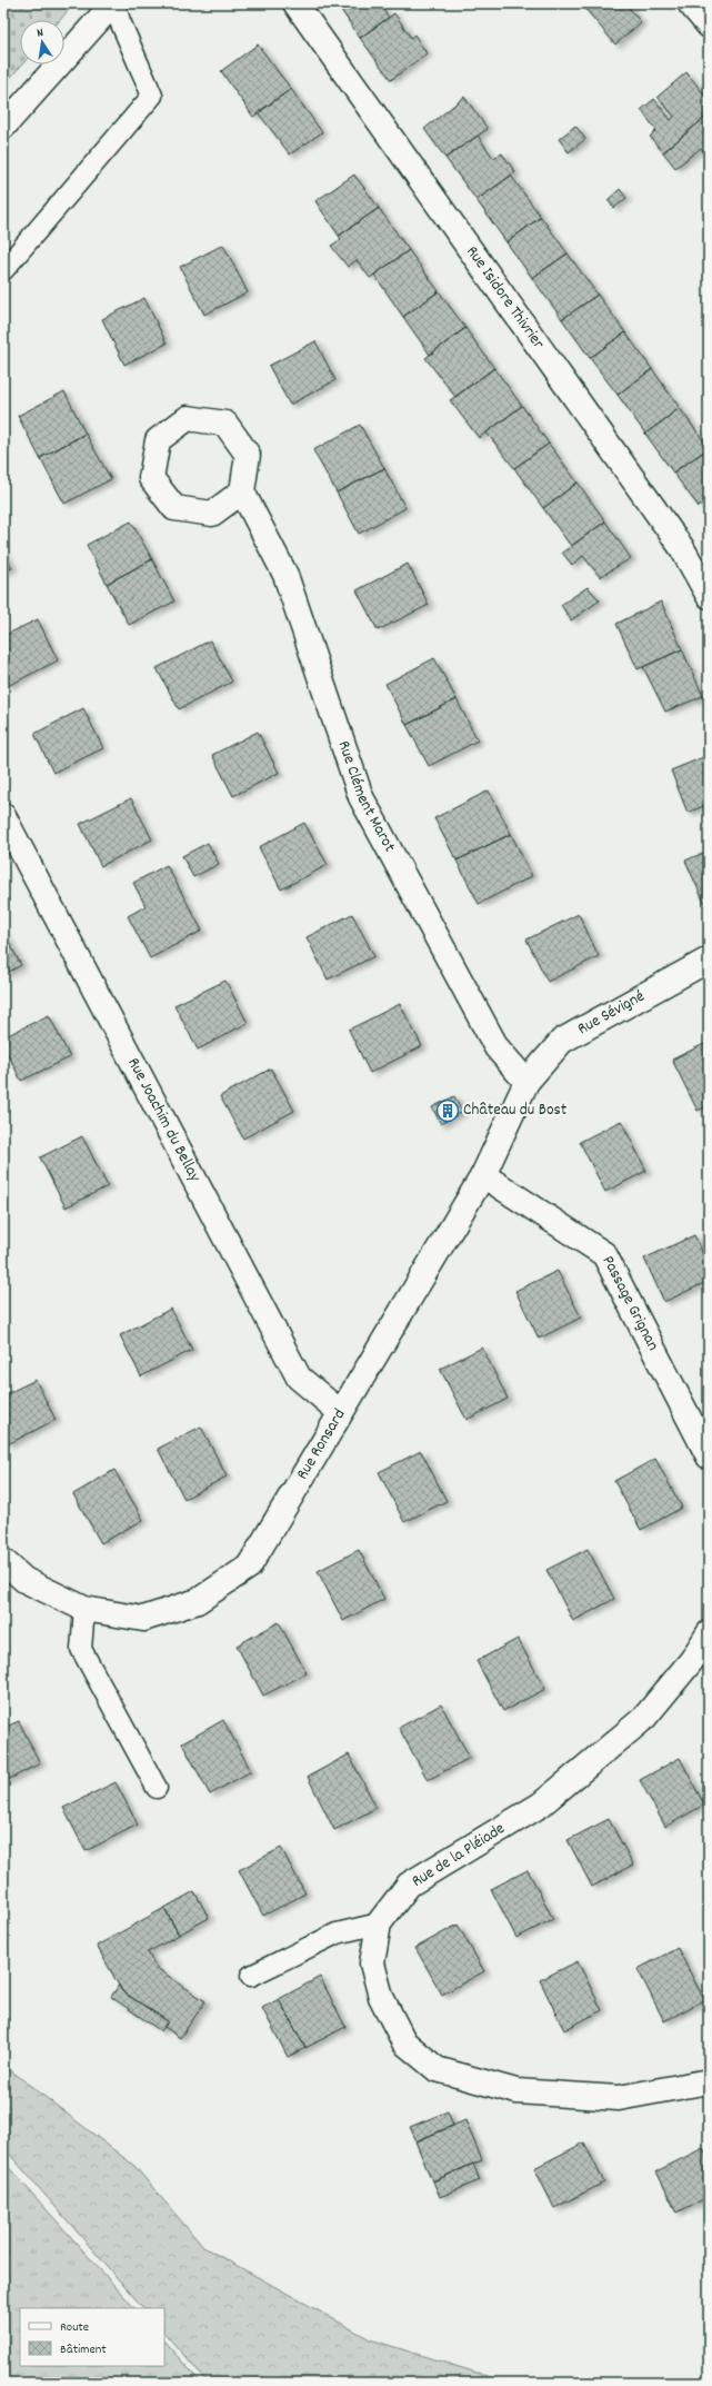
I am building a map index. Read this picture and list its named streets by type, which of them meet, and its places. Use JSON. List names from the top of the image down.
{
  "streets": {
    "street": [
      "Rue Isidore Thivrier",
      "Rue Clément Marot",
      "Rue Sévigné",
      "Rue Joachim du Bellay",
      "Passage Grignan",
      "Rue Ronsard",
      "Rue de la Pléiade"
    ]
  },
  "crossings": [
    ["Rue Clément Marot", "Rue Sévigné"],
    ["Rue Clément Marot", "Rue Ronsard"],
    ["Rue Sévigné", "Rue Ronsard"],
    ["Rue Joachim du Bellay", "Rue Ronsard"],
    ["Passage Grignan", "Rue Ronsard"]
  ],
  "places": {
    "building": ["Château du Bost"]
  },
  "legend": ["Route", "Bâtiment"],
  "north": "top"
}
